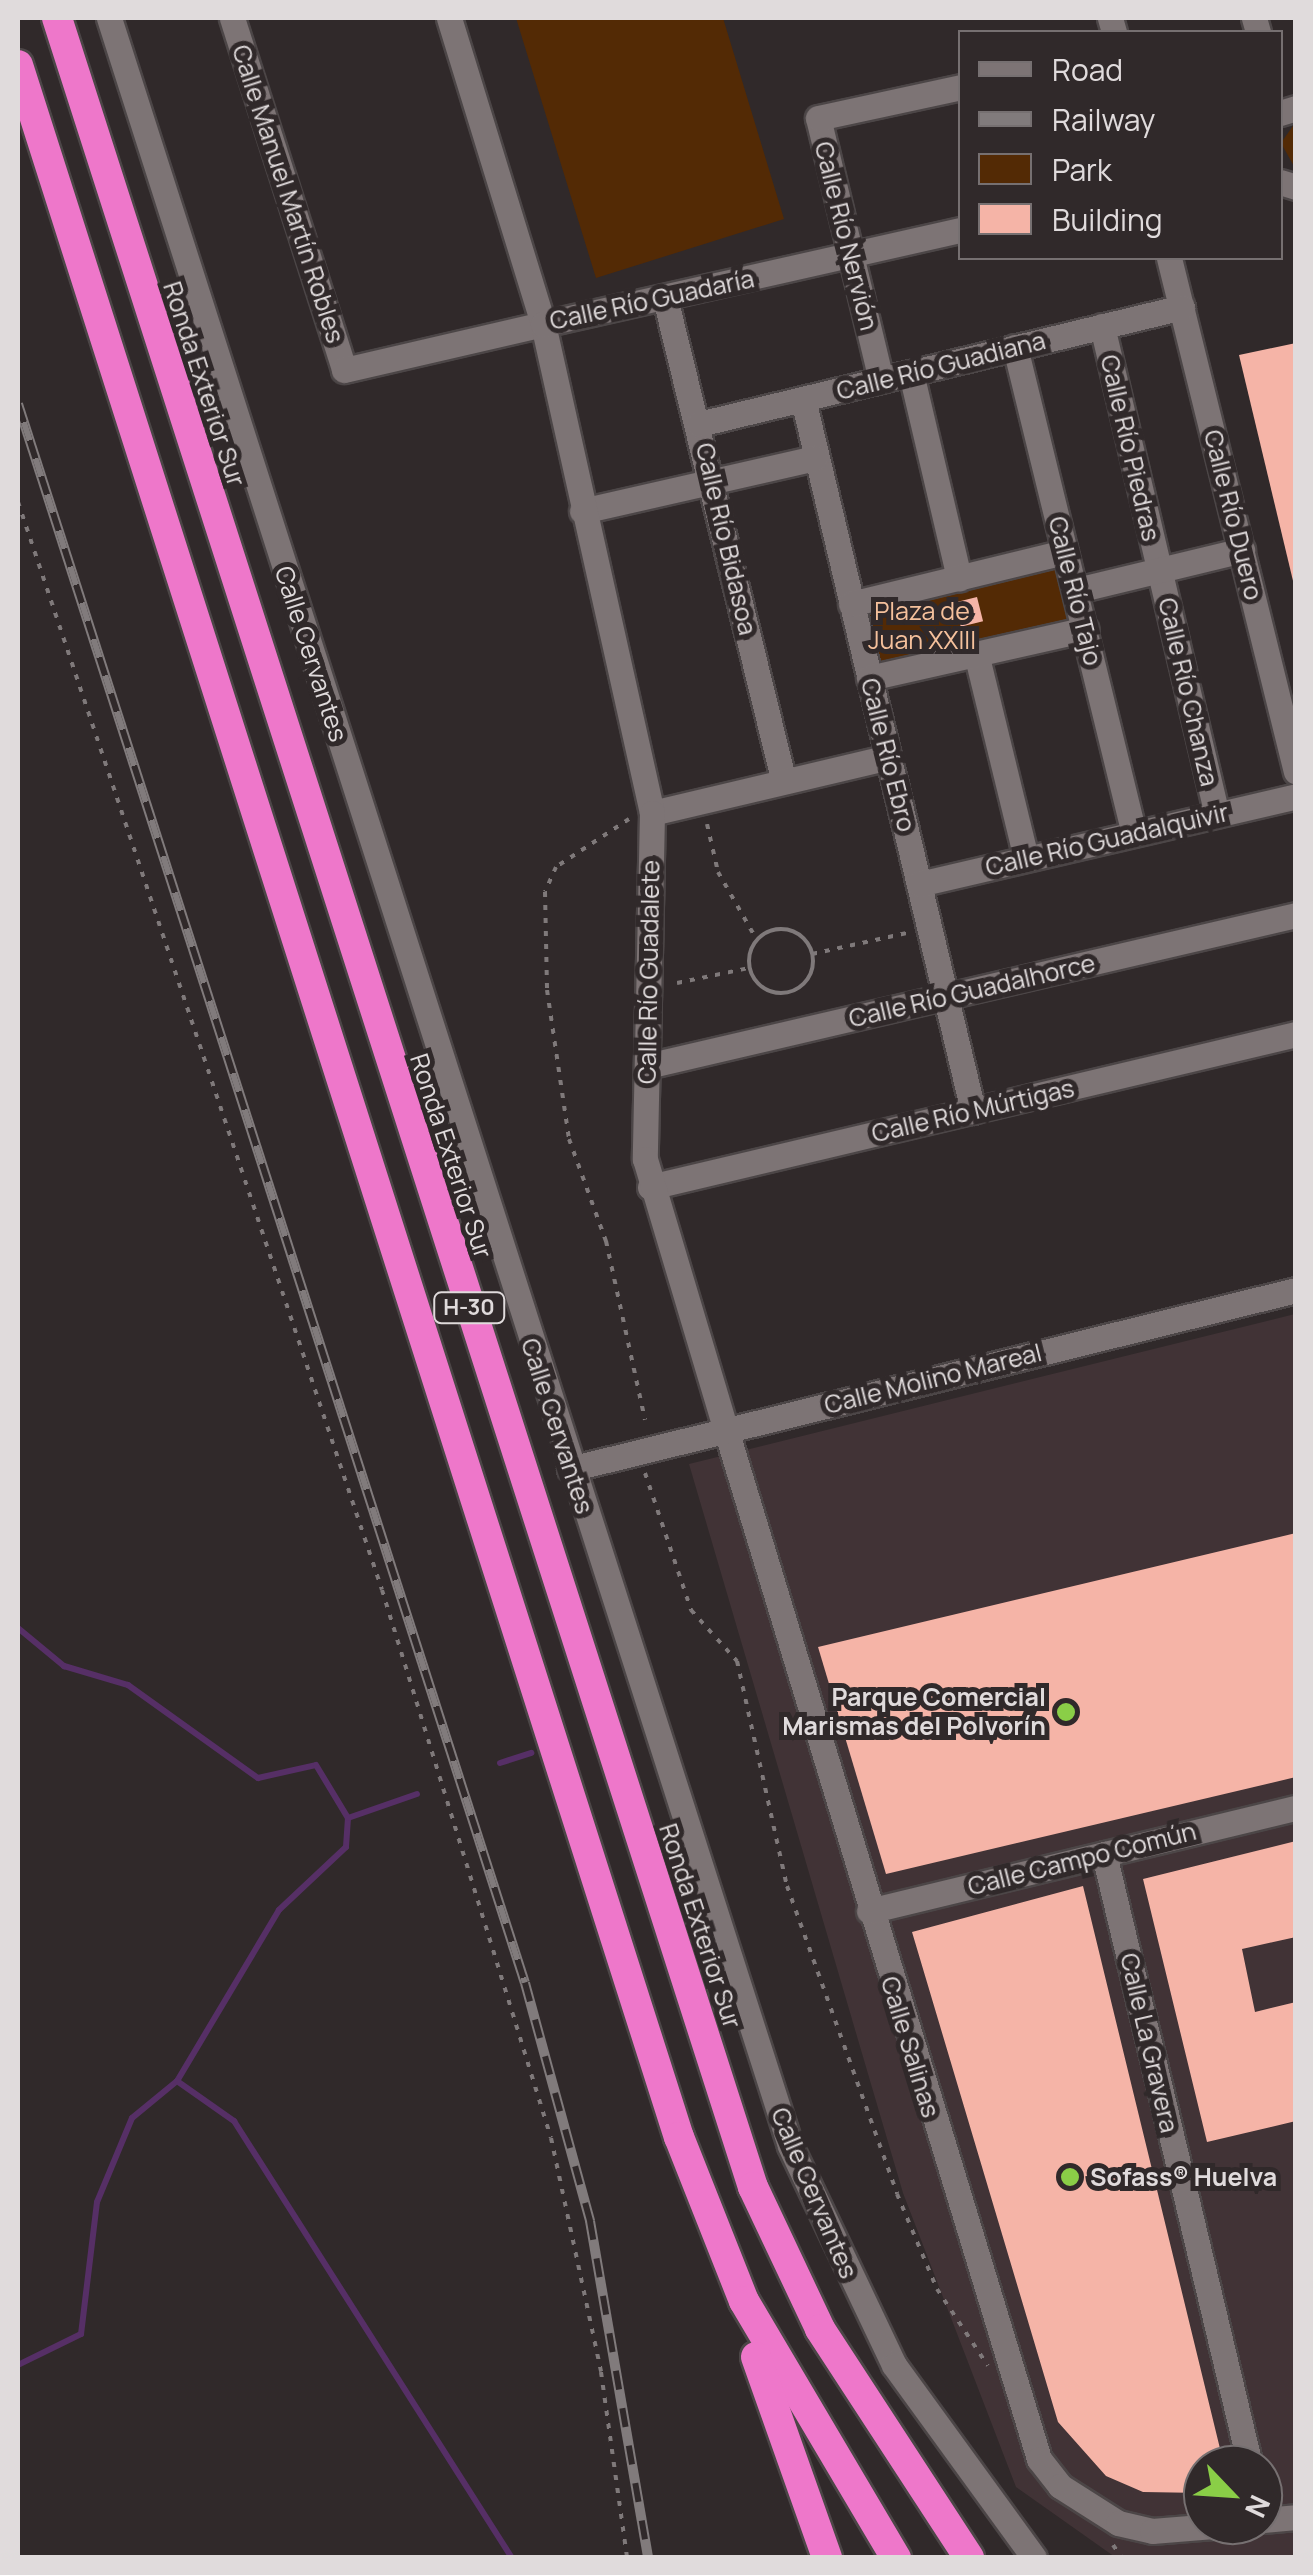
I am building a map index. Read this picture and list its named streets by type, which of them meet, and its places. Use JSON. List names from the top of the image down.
{
  "streets": {
    "highway": ["Ronda Exterior Sur", "H-30"],
    "street": [
      "Calle Manuel Martín Robles",
      "Calle Río Nervión",
      "Calle Río Guadaría",
      "Calle Río Guadiana",
      "Calle Río Piedras",
      "Calle Río Duero",
      "Calle Río Bidasoa",
      "Calle Río Tajo",
      "Calle Cervantes",
      "Calle Río Chanza",
      "Calle Río Ebro",
      "Calle Río Guadalquivir",
      "Calle Río Guadalete",
      "Calle Río Guadalhorce",
      "Calle Río Múrtigas",
      "Calle Molino Mareal",
      "Calle Campo Común",
      "Calle La Gravera",
      "Calle Salinas"
    ]
  },
  "crossings": [
    ["Calle Manuel Martín Robles", "Calle Río Guadaría"],
    ["Calle Río Nervión", "Calle Río Guadaría"],
    ["Calle Río Nervión", "Calle Río Guadiana"],
    ["Calle Río Guadaría", "Calle Río Bidasoa"],
    ["Calle Río Guadaría", "Calle Río Guadalete"],
    ["Calle Río Guadiana", "Calle Río Piedras"],
    ["Calle Río Guadiana", "Calle Río Duero"],
    ["Calle Río Guadiana", "Calle Río Bidasoa"],
    ["Calle Río Guadiana", "Calle Río Tajo"],
    ["Calle Río Guadiana", "Calle Río Ebro"],
    ["Calle Río Piedras", "Calle Río Chanza"],
    ["Calle Río Tajo", "Calle Río Guadalquivir"],
    ["Calle Cervantes", "Calle Molino Mareal"],
    ["Calle Río Chanza", "Calle Río Guadalquivir"],
    ["Calle Río Ebro", "Calle Río Guadalquivir"],
    ["Calle Río Ebro", "Calle Río Guadalhorce"],
    ["Calle Río Ebro", "Calle Río Múrtigas"],
    ["Calle Río Guadalete", "Calle Río Guadalhorce"],
    ["Calle Río Guadalete", "Calle Río Múrtigas"],
    ["Calle Río Guadalete", "Calle Molino Mareal"],
    ["Calle Río Guadalete", "Calle Salinas"],
    ["Calle Molino Mareal", "Calle Salinas"],
    ["Calle Campo Común", "Calle La Gravera"],
    ["Calle Campo Común", "Calle Salinas"]
  ],
  "parks": ["Plaza de Juan XXIII"],
  "places": ["Parque Comercial Marismas del Polvorín", "Sofass® Huelva"],
  "legend": [
    "Road",
    "Railway",
    "Park",
    "Building"
  ],
  "north": "bottom right"
}
